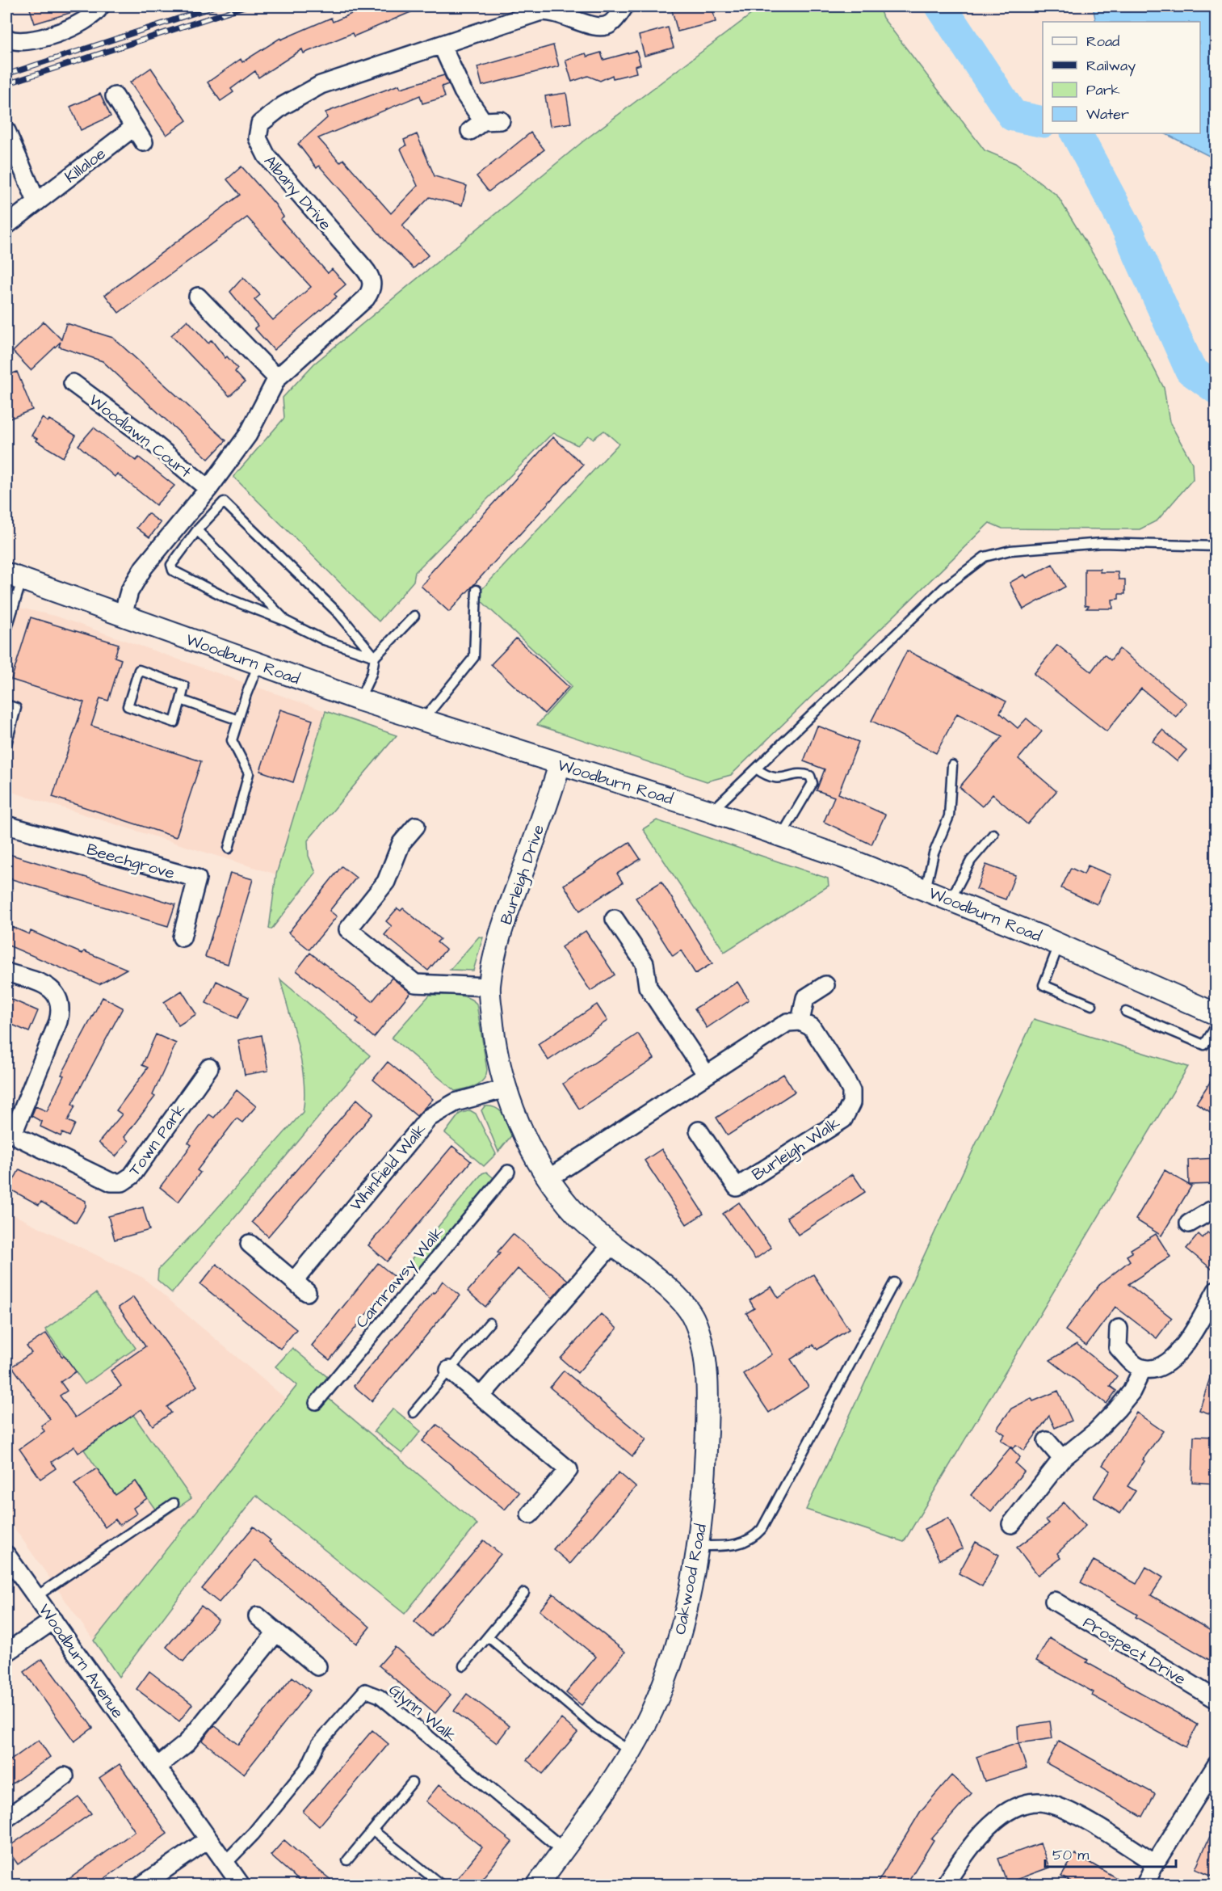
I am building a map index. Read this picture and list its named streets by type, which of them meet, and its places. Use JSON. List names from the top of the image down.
{
  "streets": {
    "street": [
      "Killaloe",
      "Albany Drive",
      "Woodlawn Court",
      "Woodburn Road",
      "Beechgrove",
      "Burleigh Drive",
      "Town Park",
      "Burleigh Walk",
      "Whinfield Walk",
      "Carnrawsy Walk",
      "Oakwood Road",
      "Prospect Drive",
      "Woodburn Avenue",
      "Glynn Walk"
    ]
  },
  "crossings": [
    ["Albany Drive", "Woodlawn Court"],
    ["Albany Drive", "Woodburn Road"],
    ["Woodburn Road", "Burleigh Drive"],
    ["Burleigh Drive", "Whinfield Walk"],
    ["Burleigh Drive", "Oakwood Road"],
    ["Oakwood Road", "Glynn Walk"],
    ["Woodburn Avenue", "Glynn Walk"]
  ],
  "legend": [
    "Road",
    "Railway",
    "Park",
    "Water"
  ],
  "scale_bar": "50 m"
}
